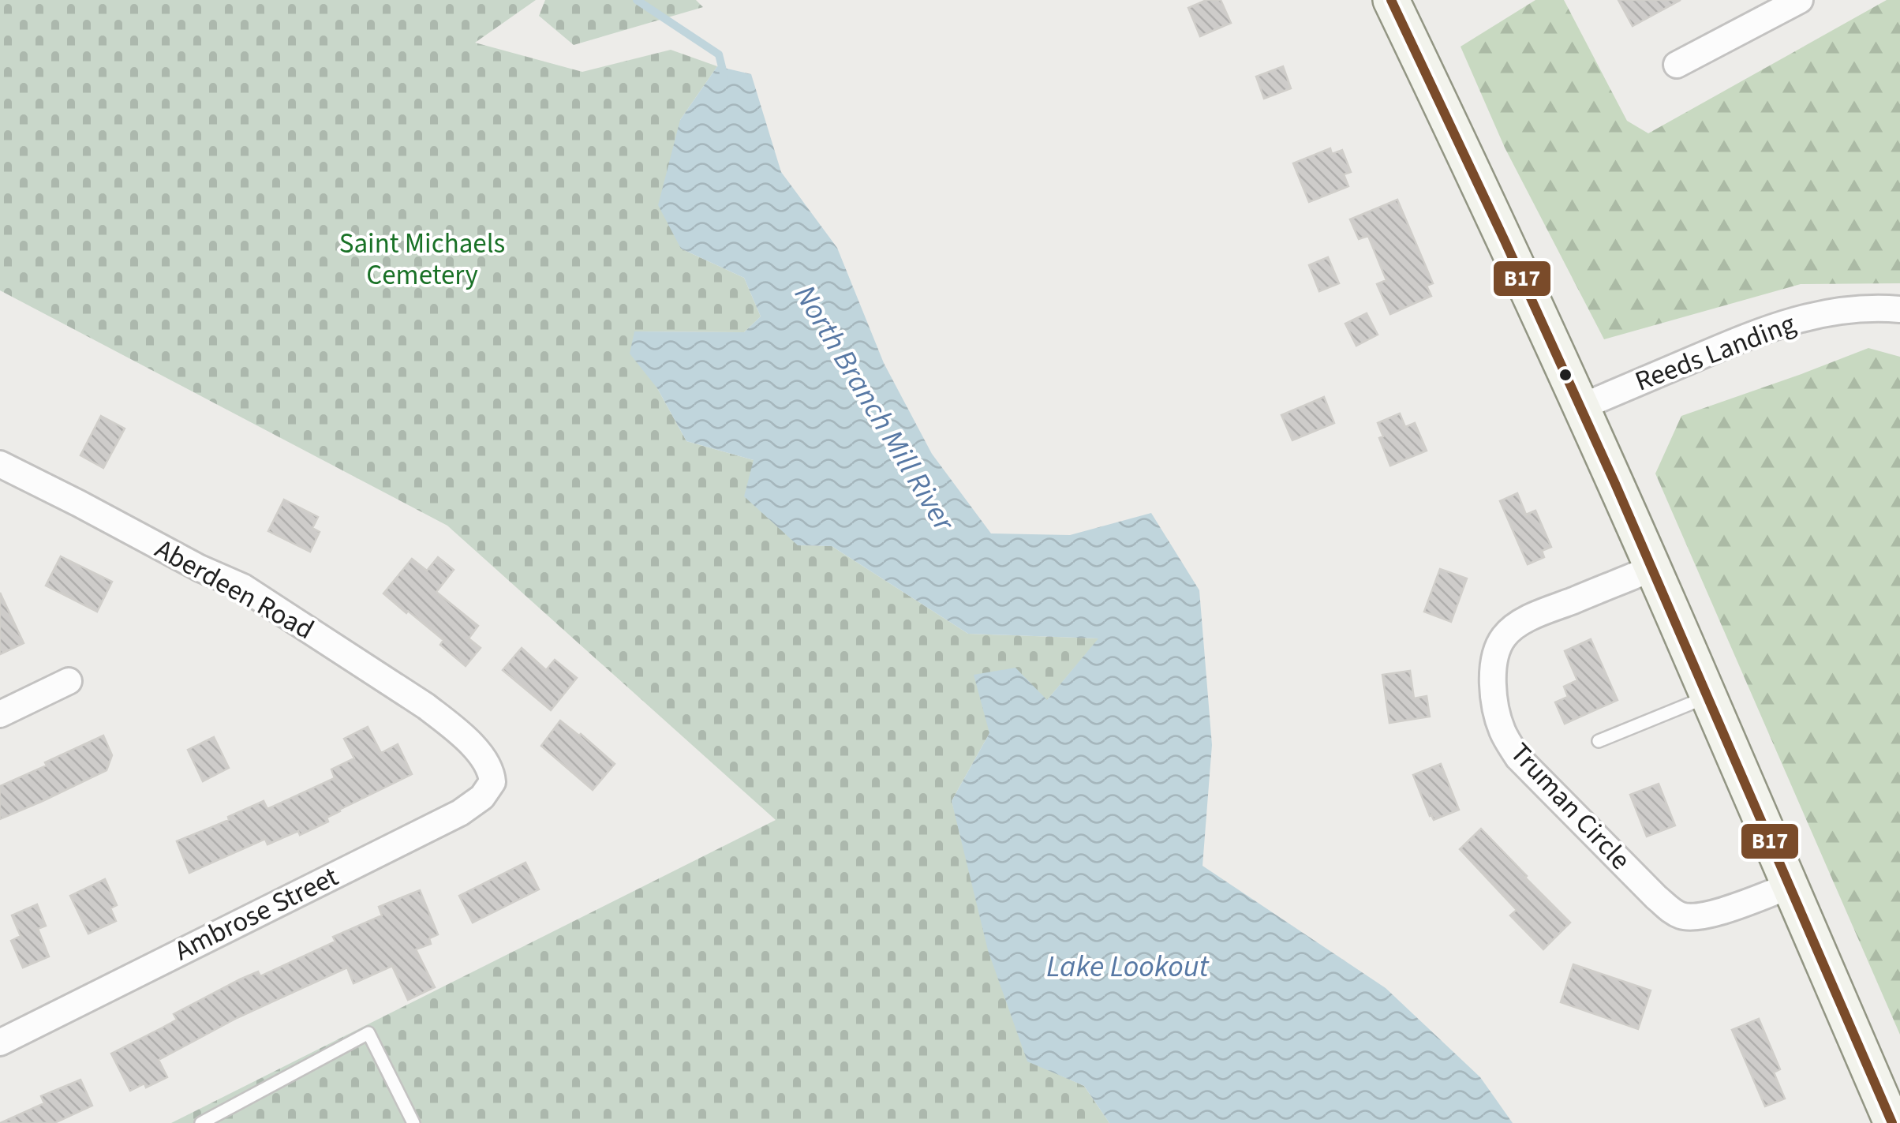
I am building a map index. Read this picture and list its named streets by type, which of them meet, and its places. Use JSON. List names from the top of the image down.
{
  "streets": {
    "street": [
      "Reeds Landing",
      "Aberdeen Road",
      "Truman Circle",
      "Ambrose Street"
    ]
  },
  "crossings": [
    ["Aberdeen Road", "Ambrose Street"]
  ],
  "water": ["North Branch Mill River", "Lake Lookout"],
  "parks": ["Saint Michaels Cemetery"],
  "lines": ["transit line B17"]
}
